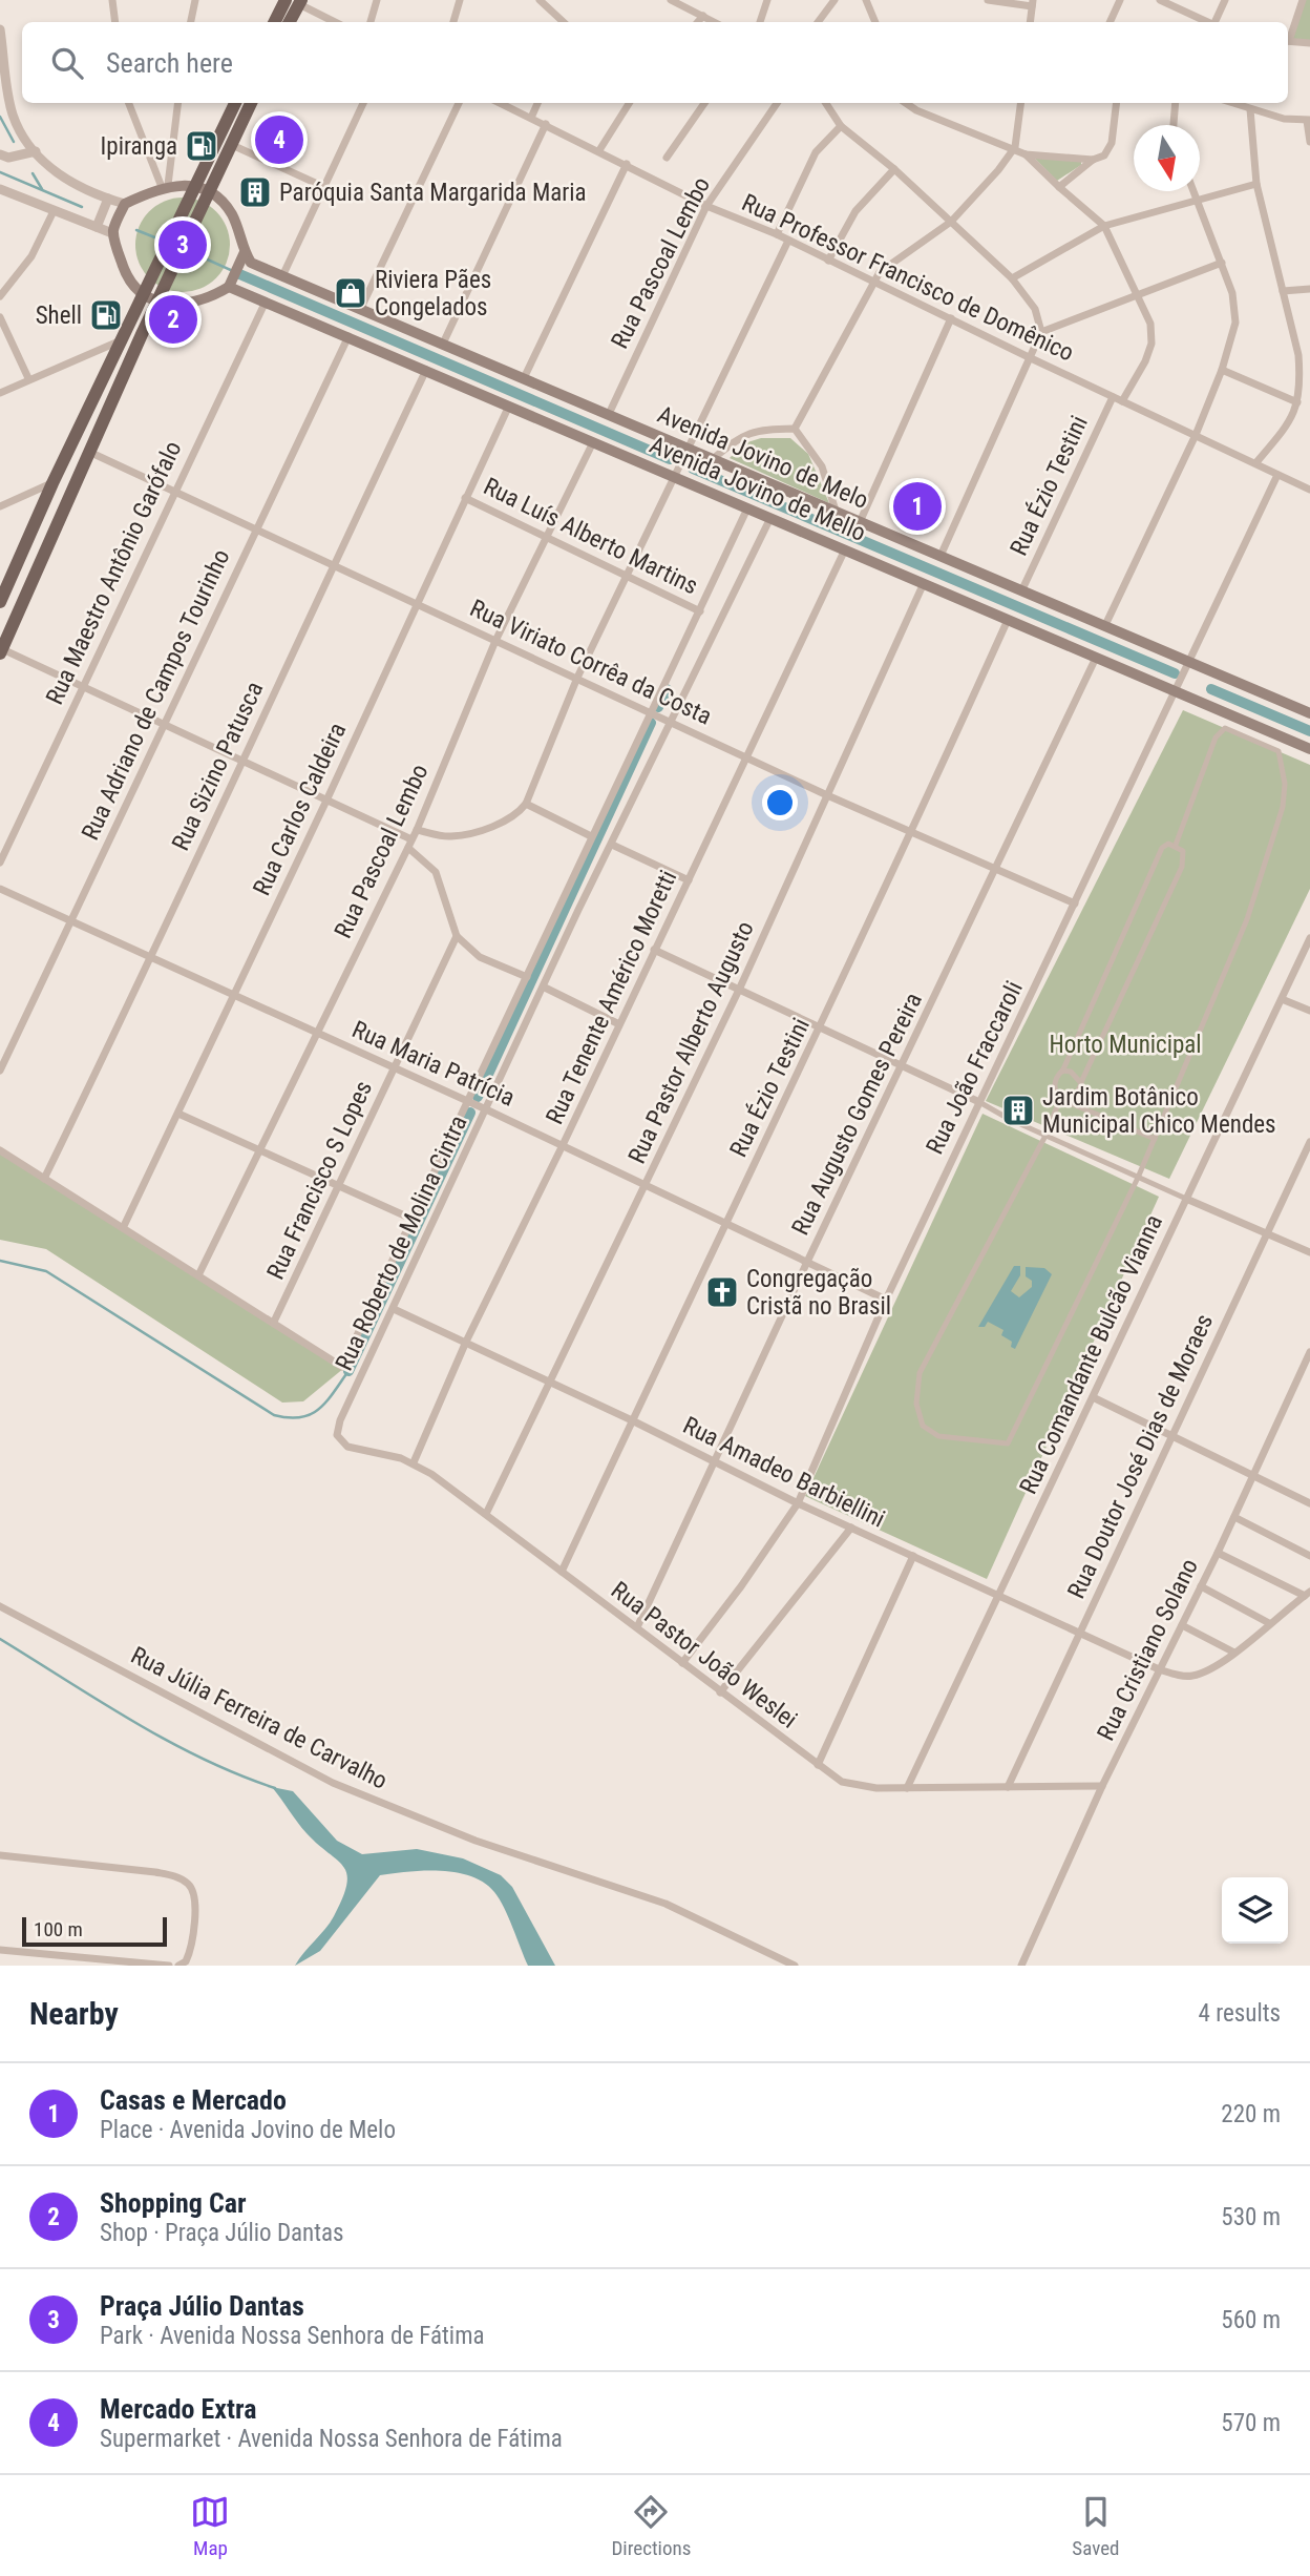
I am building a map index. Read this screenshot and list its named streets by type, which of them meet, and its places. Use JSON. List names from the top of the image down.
{
  "streets": {
    "main road": ["Avenida Jovino de Melo", "Avenida Jovino de Mello"],
    "street": [
      "Rua Pascoal Lembo",
      "Rua Professor Francisco de Domênico",
      "Rua Ézio Testini",
      "Rua Luís Alberto Martins",
      "Rua Maestro Antônio Garófalo",
      "Rua Viriato Corrêa da Costa",
      "Rua Adriano de Campos Tourinho",
      "Rua Sizino Patusca",
      "Rua Carlos Caldeira",
      "Rua Tenente Américo Moretti",
      "Rua Pastor Alberto Augusto",
      "Rua Maria Patrícia",
      "Rua João Fraccaroli",
      "Rua Augusto Gomes Pereira",
      "Rua Francisco S Lopes",
      "Rua Roberto de Molina Cintra",
      "Rua Comandante Bulcão Vianna",
      "Rua Doutor José Dias de Moraes",
      "Rua Amadeo Barbiellini",
      "Rua Cristiano Solano",
      "Rua Pastor João Weslei",
      "Rua Júlia Ferreira de Carvalho"
    ]
  },
  "crossings": [
    ["Rua Pascoal Lembo", "Rua Professor Francisco de Domênico"],
    ["Rua Pascoal Lembo", "Avenida Jovino de Melo"],
    ["Rua Pascoal Lembo", "Avenida Jovino de Mello"],
    ["Rua Pascoal Lembo", "Rua Luís Alberto Martins"],
    ["Rua Pascoal Lembo", "Rua Viriato Corrêa da Costa"],
    ["Rua Pascoal Lembo", "Rua Maria Patrícia"],
    ["Rua Professor Francisco de Domênico", "Rua Ézio Testini"],
    ["Rua Professor Francisco de Domênico", "Rua João Fraccaroli"],
    ["Avenida Jovino de Melo", "Rua Ézio Testini"],
    ["Avenida Jovino de Melo", "Rua João Fraccaroli"],
    ["Rua Ézio Testini", "Avenida Jovino de Mello"],
    ["Rua Ézio Testini", "Rua Viriato Corrêa da Costa"],
    ["Rua Ézio Testini", "Rua Maria Patrícia"],
    ["Rua Ézio Testini", "Rua Amadeo Barbiellini"],
    ["Rua Ézio Testini", "Rua Pastor João Weslei"],
    ["Avenida Jovino de Mello", "Rua Maestro Antônio Garófalo"],
    ["Avenida Jovino de Mello", "Rua Adriano de Campos Tourinho"],
    ["Avenida Jovino de Mello", "Rua Sizino Patusca"],
    ["Avenida Jovino de Mello", "Rua Carlos Caldeira"],
    ["Avenida Jovino de Mello", "Rua Tenente Américo Moretti"],
    ["Avenida Jovino de Mello", "Rua Pastor Alberto Augusto"],
    ["Avenida Jovino de Mello", "Rua João Fraccaroli"],
    ["Avenida Jovino de Mello", "Rua Augusto Gomes Pereira"],
    ["Avenida Jovino de Mello", "Rua Roberto de Molina Cintra"],
    ["Rua Luís Alberto Martins", "Rua Carlos Caldeira"],
    ["Rua Luís Alberto Martins", "Rua Roberto de Molina Cintra"],
    ["Rua Maestro Antônio Garófalo", "Rua Viriato Corrêa da Costa"],
    ["Rua Viriato Corrêa da Costa", "Rua Adriano de Campos Tourinho"],
    ["Rua Viriato Corrêa da Costa", "Rua Sizino Patusca"],
    ["Rua Viriato Corrêa da Costa", "Rua Carlos Caldeira"],
    ["Rua Viriato Corrêa da Costa", "Rua Tenente Américo Moretti"],
    ["Rua Viriato Corrêa da Costa", "Rua Pastor Alberto Augusto"],
    ["Rua Viriato Corrêa da Costa", "Rua João Fraccaroli"],
    ["Rua Viriato Corrêa da Costa", "Rua Augusto Gomes Pereira"],
    ["Rua Viriato Corrêa da Costa", "Rua Roberto de Molina Cintra"],
    ["Rua Adriano de Campos Tourinho", "Rua Maria Patrícia"],
    ["Rua Sizino Patusca", "Rua Maria Patrícia"],
    ["Rua Carlos Caldeira", "Rua Maria Patrícia"],
    ["Rua Tenente Américo Moretti", "Rua Maria Patrícia"],
    ["Rua Tenente Américo Moretti", "Rua Amadeo Barbiellini"],
    ["Rua Tenente Américo Moretti", "Rua Pastor João Weslei"],
    ["Rua Pastor Alberto Augusto", "Rua Maria Patrícia"],
    ["Rua Pastor Alberto Augusto", "Rua Amadeo Barbiellini"],
    ["Rua Pastor Alberto Augusto", "Rua Pastor João Weslei"],
    ["Rua Maria Patrícia", "Rua João Fraccaroli"],
    ["Rua Maria Patrícia", "Rua Augusto Gomes Pereira"],
    ["Rua Maria Patrícia", "Rua Francisco S Lopes"],
    ["Rua Maria Patrícia", "Rua Roberto de Molina Cintra"],
    ["Rua João Fraccaroli", "Rua Amadeo Barbiellini"],
    ["Rua João Fraccaroli", "Rua Pastor João Weslei"],
    ["Rua Augusto Gomes Pereira", "Rua Amadeo Barbiellini"],
    ["Rua Augusto Gomes Pereira", "Rua Pastor João Weslei"],
    ["Rua Francisco S Lopes", "Rua Roberto de Molina Cintra"],
    ["Rua Roberto de Molina Cintra", "Rua Amadeo Barbiellini"],
    ["Rua Roberto de Molina Cintra", "Rua Pastor João Weslei"],
    ["Rua Comandante Bulcão Vianna", "Rua Amadeo Barbiellini"],
    ["Rua Comandante Bulcão Vianna", "Rua Pastor João Weslei"],
    ["Rua Doutor José Dias de Moraes", "Rua Amadeo Barbiellini"],
    ["Rua Doutor José Dias de Moraes", "Rua Pastor João Weslei"],
    ["Rua Amadeo Barbiellini", "Rua Cristiano Solano"],
    ["Rua Cristiano Solano", "Rua Pastor João Weslei"]
  ],
  "parks": ["Horto Municipal"],
  "places": {
    "fuel station": ["Ipiranga", "Shell"],
    "building": ["Paróquia Santa Margarida Maria", "Jardim Botânico Municipal Chico Mendes"],
    "shop": ["Riviera Pães Congelados"],
    "church": ["Congregação Cristã no Brasil"]
  },
  "scale_bar": "100 m",
  "north": "bottom",
  "page": {
    "search": "Search here",
    "pins": [
      "4",
      "3",
      "2",
      "1"
    ],
    "scale": "100 m",
    "heading": ["Nearby", "4 results"],
    "list": [
      {
        "mark": "1",
        "name": "Casas e Mercado",
        "note": "Place · Avenida Jovino de Melo",
        "value": "220 m"
      },
      {
        "mark": "2",
        "name": "Shopping Car",
        "note": "Shop · Praça Júlio Dantas",
        "value": "530 m"
      },
      {
        "mark": "3",
        "name": "Praça Júlio Dantas",
        "note": "Park · Avenida Nossa Senhora de Fátima",
        "value": "560 m"
      },
      {
        "mark": "4",
        "name": "Mercado Extra",
        "note": "Supermarket · Avenida Nossa Senhora de Fátima",
        "value": "570 m"
      }
    ],
    "nav": ["Map", "Directions", "Saved"]
  }
}
